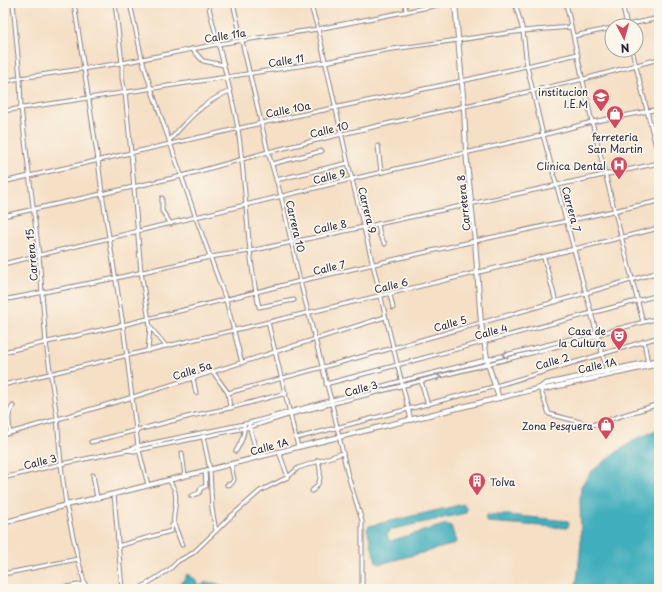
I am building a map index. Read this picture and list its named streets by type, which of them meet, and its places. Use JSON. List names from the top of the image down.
{
  "streets": {
    "street": [
      "Calle 11a",
      "Calle 11",
      "Calle 10a",
      "Calle 10",
      "Calle 9",
      "Carretera 8",
      "Carrera 7",
      "Carrera 9",
      "Carrera 10",
      "Calle 8",
      "Carrera 15",
      "Calle 7",
      "Calle 6",
      "Calle 5",
      "Calle 4",
      "Calle 2",
      "Calle 1A",
      "Calle 5a",
      "Calle 3"
    ]
  },
  "crossings": [
    ["Calle 11a", "Carrera 9"],
    ["Calle 11a", "Carrera 10"],
    ["Calle 11a", "Carrera 15"],
    ["Calle 11", "Carretera 8"],
    ["Calle 11", "Carrera 7"],
    ["Calle 11", "Carrera 9"],
    ["Calle 11", "Carrera 10"],
    ["Calle 11", "Carrera 15"],
    ["Calle 10a", "Carretera 8"],
    ["Calle 10a", "Carrera 7"],
    ["Calle 10a", "Carrera 9"],
    ["Calle 10a", "Carrera 10"],
    ["Calle 10a", "Carrera 15"],
    ["Calle 10", "Carretera 8"],
    ["Calle 10", "Carrera 7"],
    ["Calle 10", "Carrera 9"],
    ["Calle 10", "Carrera 10"],
    ["Calle 10", "Carrera 15"],
    ["Calle 9", "Carretera 8"],
    ["Calle 9", "Carrera 7"],
    ["Calle 9", "Carrera 9"],
    ["Calle 9", "Carrera 10"],
    ["Calle 9", "Carrera 15"],
    ["Carretera 8", "Calle 8"],
    ["Carretera 8", "Calle 7"],
    ["Carretera 8", "Calle 6"],
    ["Carretera 8", "Calle 5"],
    ["Carretera 8", "Calle 4"],
    ["Carretera 8", "Calle 2"],
    ["Carretera 8", "Calle 1A"],
    ["Carretera 8", "Calle 3"],
    ["Carrera 7", "Calle 8"],
    ["Carrera 7", "Calle 7"],
    ["Carrera 7", "Calle 6"],
    ["Carrera 7", "Calle 5"],
    ["Carrera 7", "Calle 4"],
    ["Carrera 7", "Calle 2"],
    ["Carrera 7", "Calle 1A"],
    ["Carrera 7", "Calle 3"],
    ["Carrera 9", "Calle 8"],
    ["Carrera 9", "Calle 7"],
    ["Carrera 9", "Calle 6"],
    ["Carrera 9", "Calle 5"],
    ["Carrera 9", "Calle 4"],
    ["Carrera 9", "Calle 2"],
    ["Carrera 9", "Calle 1A"],
    ["Carrera 9", "Calle 5a"],
    ["Carrera 9", "Calle 3"],
    ["Carrera 10", "Calle 8"],
    ["Carrera 10", "Calle 7"],
    ["Carrera 10", "Calle 6"],
    ["Carrera 10", "Calle 5"],
    ["Carrera 10", "Calle 4"],
    ["Carrera 10", "Calle 2"],
    ["Carrera 10", "Calle 1A"],
    ["Carrera 10", "Calle 5a"],
    ["Carrera 10", "Calle 3"],
    ["Calle 8", "Carrera 15"],
    ["Carrera 15", "Calle 7"],
    ["Carrera 15", "Calle 6"],
    ["Carrera 15", "Calle 1A"],
    ["Carrera 15", "Calle 5a"],
    ["Carrera 15", "Calle 3"]
  ],
  "places": {
    "school or university": ["institucion I.E.M"],
    "shop": ["ferreteria San Martin", "Zona Pesquera"],
    "hospital": ["Clinica Dental"],
    "theatre": ["Casa de la Cultura"],
    "building": ["Tolva"]
  },
  "north": "bottom"
}
